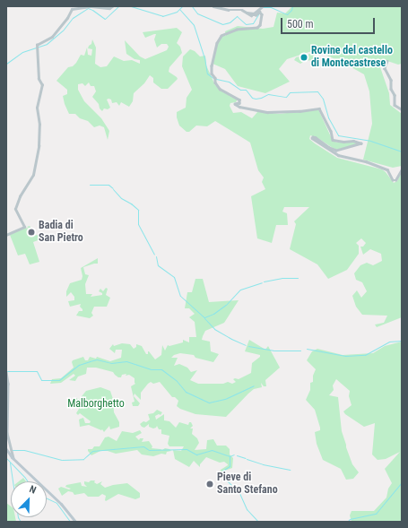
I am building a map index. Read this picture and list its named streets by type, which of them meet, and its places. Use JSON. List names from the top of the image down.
{
  "parks": ["Malborghetto"],
  "places": ["Rovine del castello di Montecastrese", "Badia di San Pietro", "Pieve di Santo Stefano"],
  "scale_bar": "500 m",
  "north": "top right"
}
